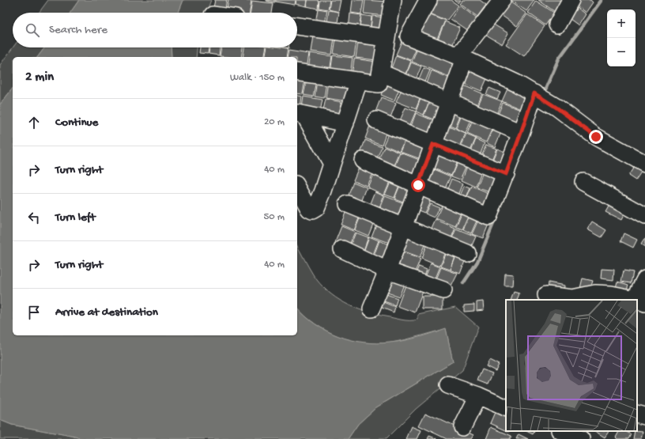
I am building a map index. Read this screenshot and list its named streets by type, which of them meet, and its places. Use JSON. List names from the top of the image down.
{
  "page": {
    "map_buttons": ["+", "−"],
    "search": "Search here",
    "heading": ["2 min", "Walk · 150 m"],
    "list": [
      ["Continue", "20 m"],
      ["Turn right", "40 m"],
      ["Turn left", "50 m"],
      ["Turn right", "40 m"],
      "Arrive at destination"
    ]
  }
}
